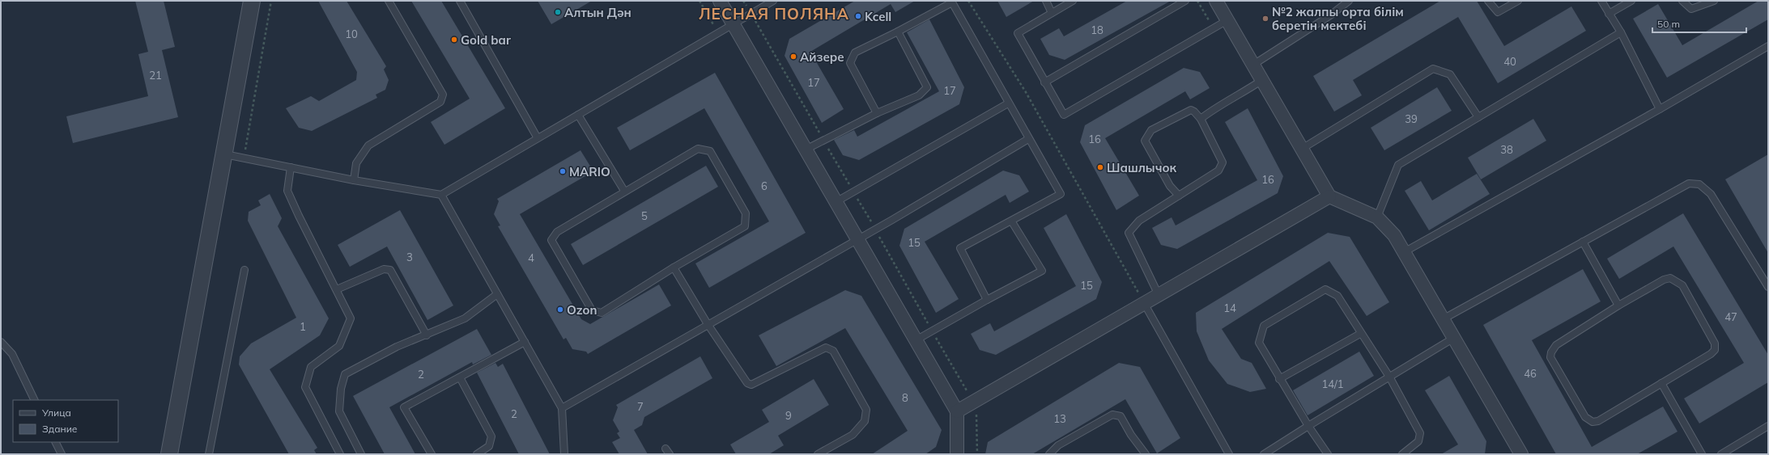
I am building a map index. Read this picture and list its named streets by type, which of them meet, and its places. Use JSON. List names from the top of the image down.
{
  "districts": ["ЛЕСНАЯ ПОЛЯНА"],
  "places": [
    "Алтын Дән",
    "Kcell",
    "№2 жалпы орта білім беретін мектебі",
    "Gold bar",
    "Айзере",
    "Шашлычок",
    "MARIO",
    "Ozon"
  ],
  "house_numbers": [
    "18",
    "10",
    "40",
    "21",
    "17",
    "17",
    "39",
    "16",
    "38",
    "16",
    "6",
    "5",
    "15",
    "3",
    "4",
    "15",
    "14",
    "47",
    "1",
    "46",
    "2",
    "14/1",
    "8",
    "7",
    "2",
    "9",
    "13"
  ],
  "legend": ["Улица", "Здание"],
  "scale_bar": "50 m"
}
